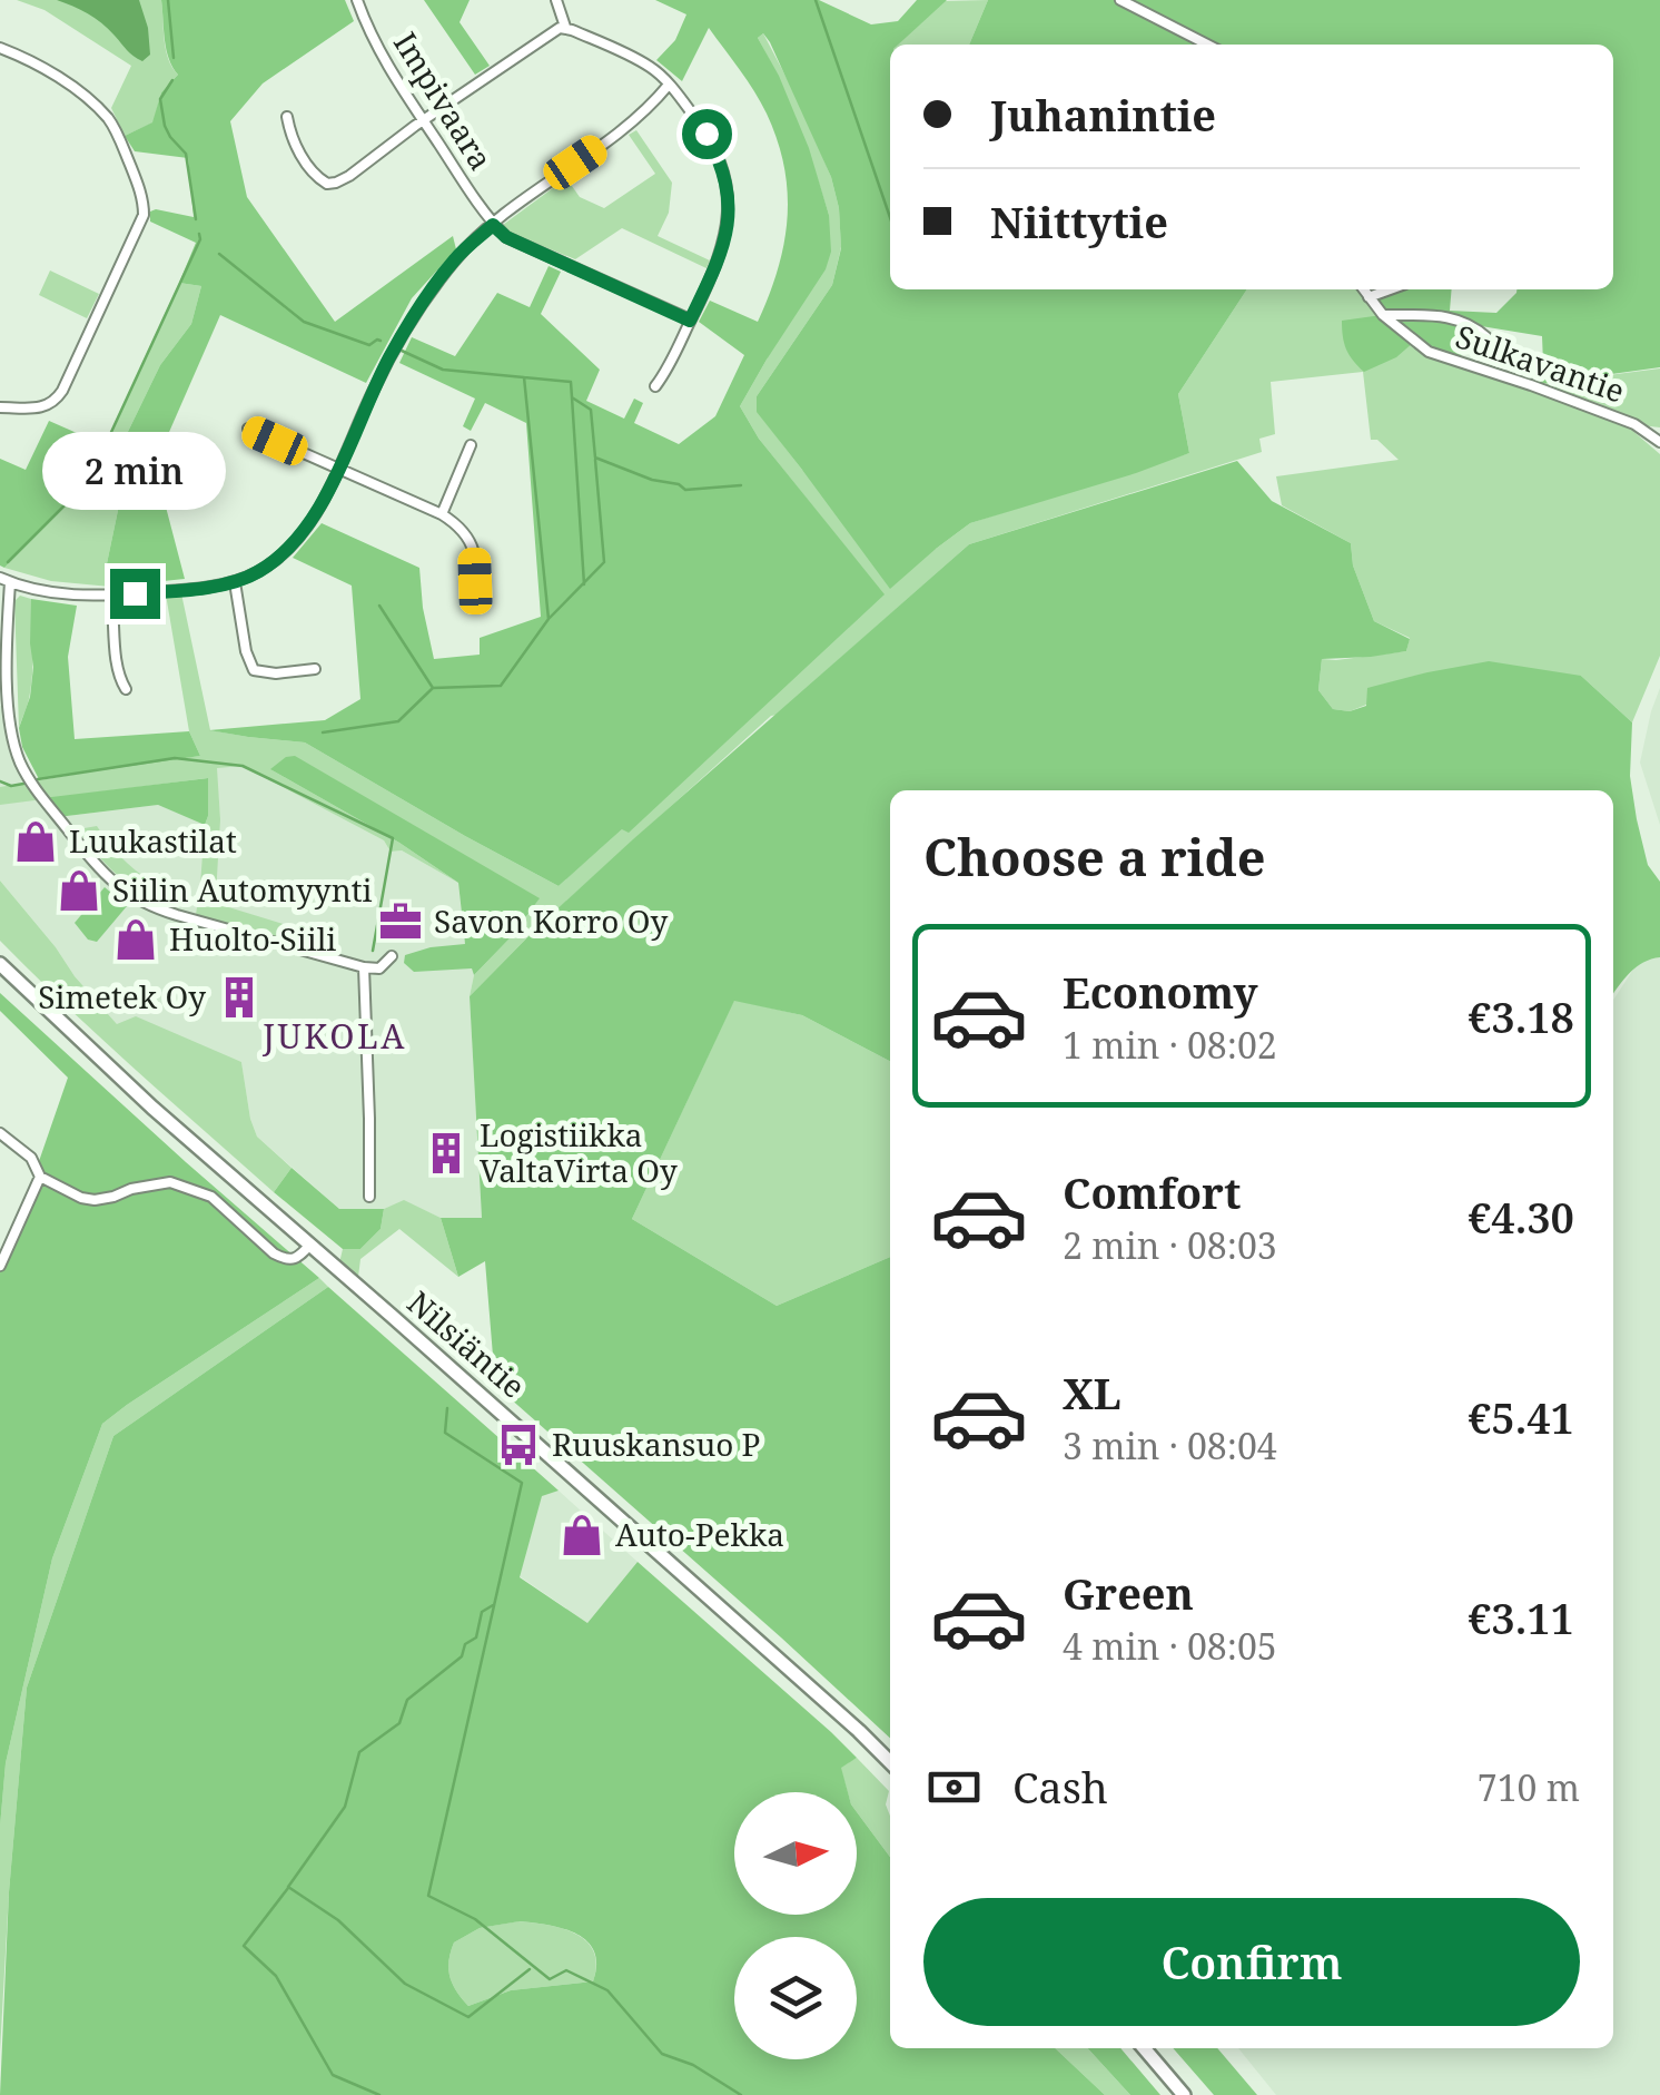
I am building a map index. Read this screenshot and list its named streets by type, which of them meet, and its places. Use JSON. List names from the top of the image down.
{
  "streets": {
    "main road": ["Nilsiäntie"],
    "street": ["Impivaara", "Sulkavantie"]
  },
  "districts": ["JUKOLA"],
  "places": {
    "shop": [
      "Luukastilat",
      "Siilin Automyynti",
      "Huolto-Siili",
      "Auto-Pekka"
    ],
    "office": ["Savon Korro Oy"],
    "building": ["Simetek Oy", "Logistiikka ValtaVirta Oy"],
    "bus stop": ["Ruuskansuo P"]
  },
  "north": "right",
  "page": {
    "banner": ["Juhanintie", "Niittytie"],
    "bubble": "2 min",
    "heading": "Choose a ride",
    "list": [
      {
        "name": "Economy",
        "note": "1 min · 08:02",
        "value": "€3.18"
      },
      {
        "name": "Comfort",
        "note": "2 min · 08:03",
        "value": "€4.30"
      },
      {
        "name": "XL",
        "note": "3 min · 08:04",
        "value": "€5.41"
      },
      {
        "name": "Green",
        "note": "4 min · 08:05",
        "value": "€3.11"
      }
    ],
    "pay": ["Cash", "710 m"],
    "buttons": "Confirm"
  }
}
